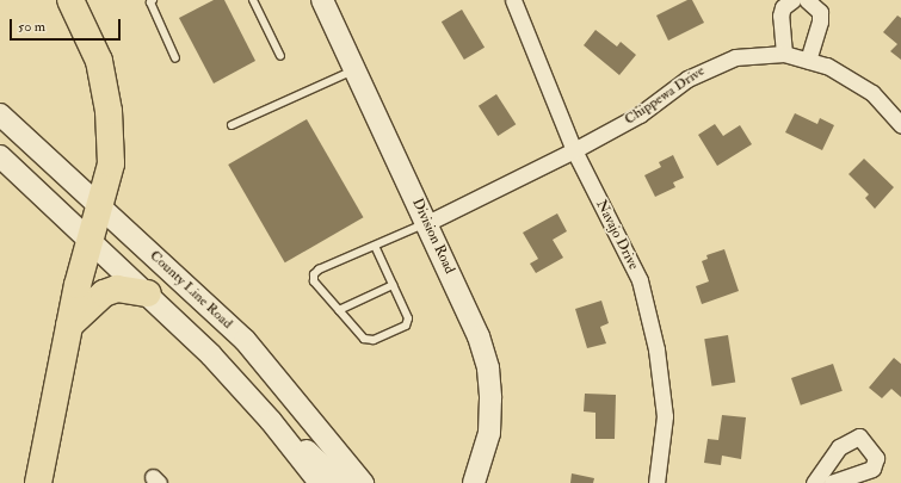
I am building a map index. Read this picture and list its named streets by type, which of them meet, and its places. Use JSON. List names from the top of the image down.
{
  "streets": {
    "main road": ["Division Road", "County Line Road"],
    "street": ["Chippewa Drive", "Navajo Drive"]
  },
  "crossings": [
    ["Chippewa Drive", "Navajo Drive"],
    ["Chippewa Drive", "Division Road"]
  ],
  "scale_bar": "50 m"
}
